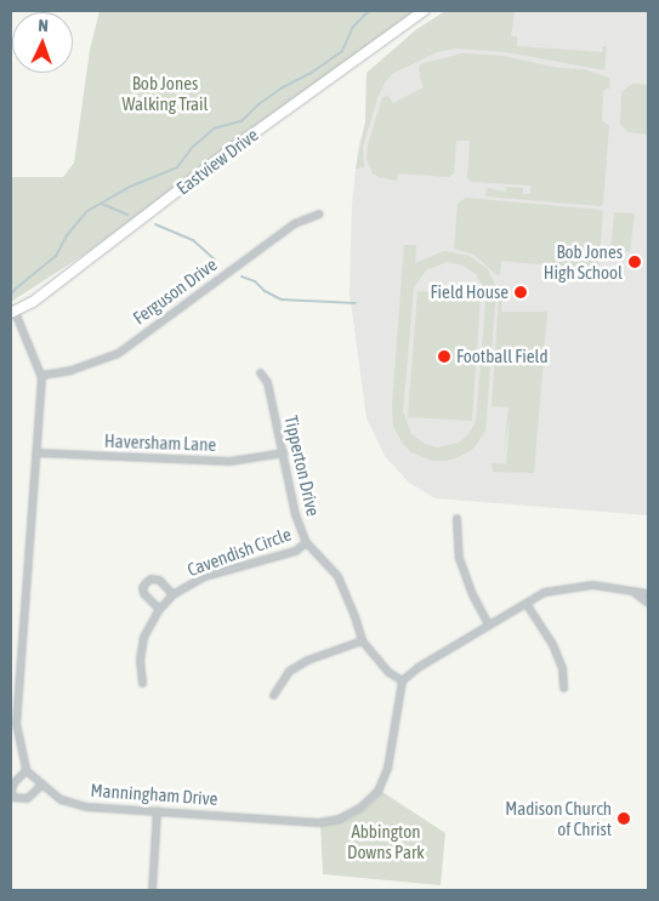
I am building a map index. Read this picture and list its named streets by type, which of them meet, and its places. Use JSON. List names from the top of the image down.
{
  "streets": {
    "street": [
      "Eastview Drive",
      "Ferguson Drive",
      "Haversham Lane",
      "Tipperton Drive",
      "Cavendish Circle",
      "Manningham Drive"
    ]
  },
  "crossings": [
    ["Haversham Lane", "Tipperton Drive"],
    ["Tipperton Drive", "Cavendish Circle"],
    ["Tipperton Drive", "Manningham Drive"]
  ],
  "parks": ["Bob Jones Walking Trail", "Abbington Downs Park"],
  "places": [
    "Bob Jones High School",
    "Field House",
    "Football Field",
    "Madison Church of Christ"
  ],
  "north": "top"
}
